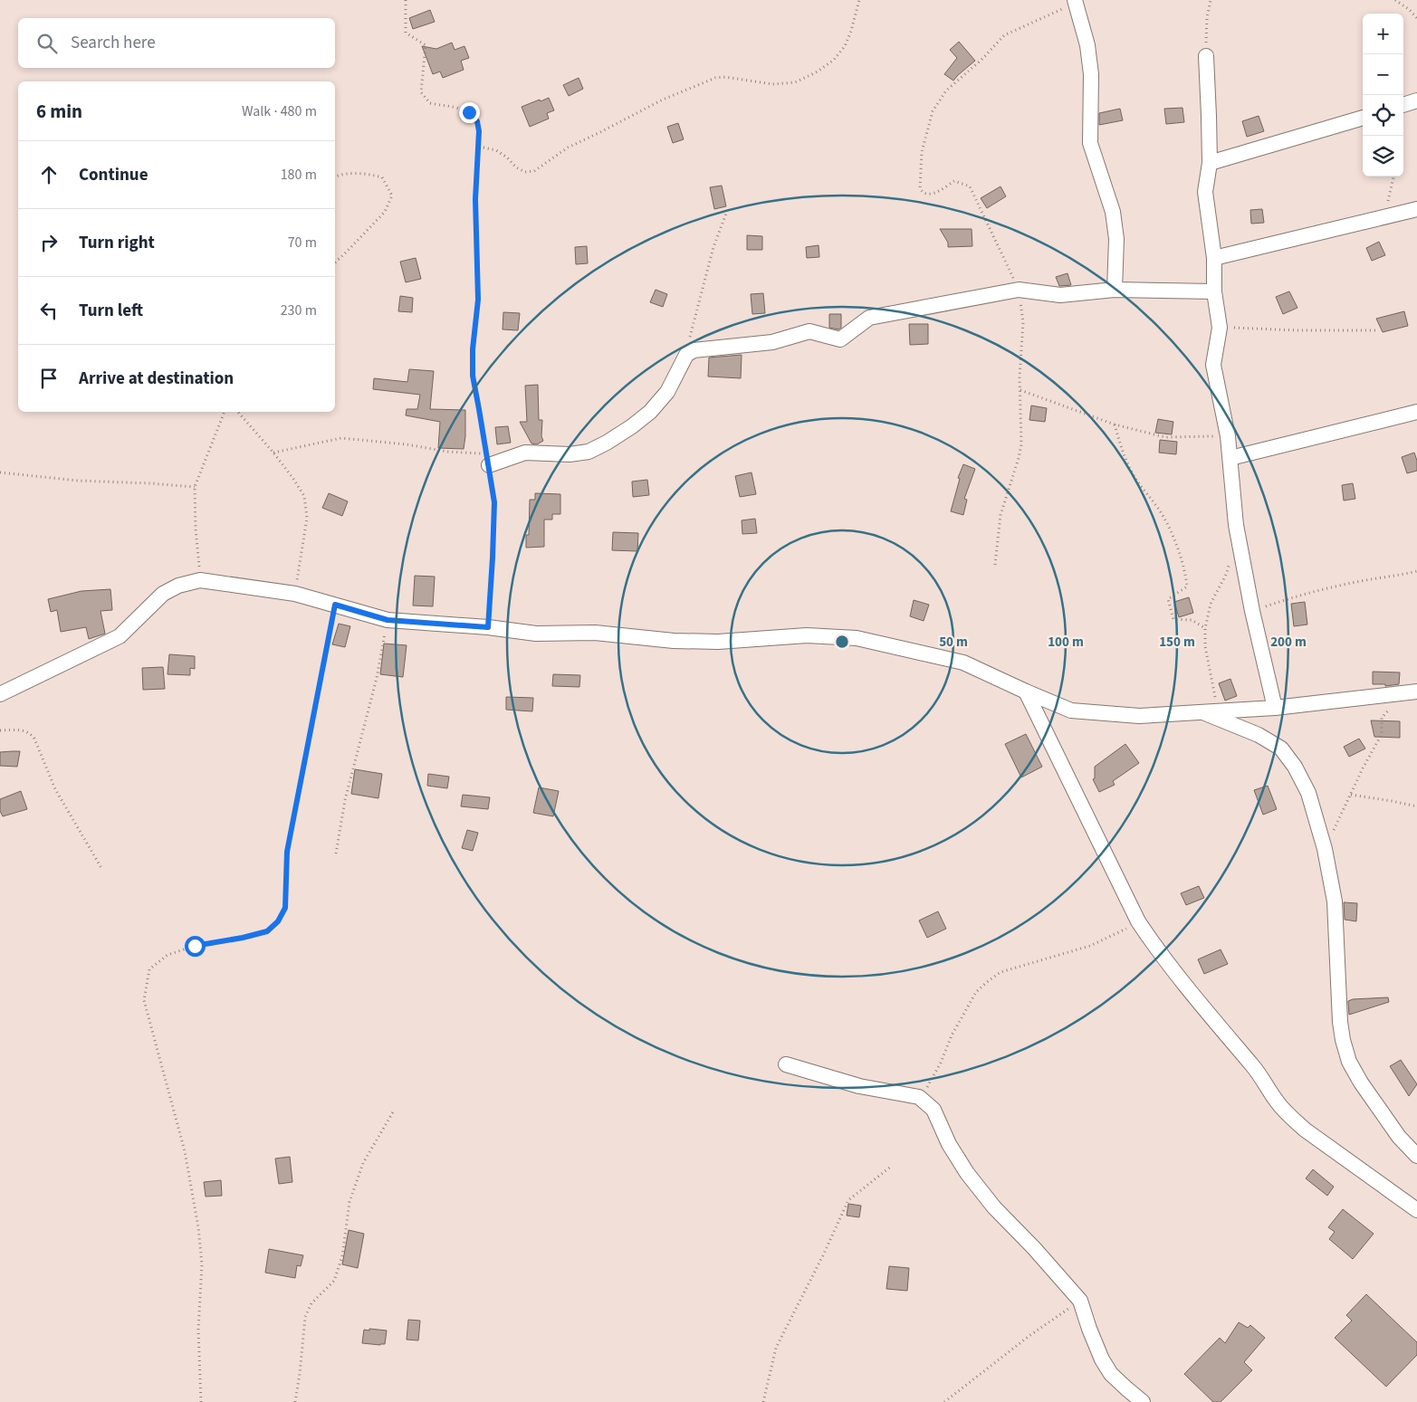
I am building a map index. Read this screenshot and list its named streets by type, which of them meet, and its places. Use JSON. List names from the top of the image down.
{
  "page": {
    "map_buttons": ["+", "−"],
    "search": "Search here",
    "heading": ["6 min", "Walk · 480 m"],
    "list": [
      ["Continue", "180 m"],
      ["Turn right", "70 m"],
      ["Turn left", "230 m"],
      "Arrive at destination"
    ]
  },
  "rings": [
    "50 m",
    "100 m",
    "150 m",
    "200 m"
  ]
}
